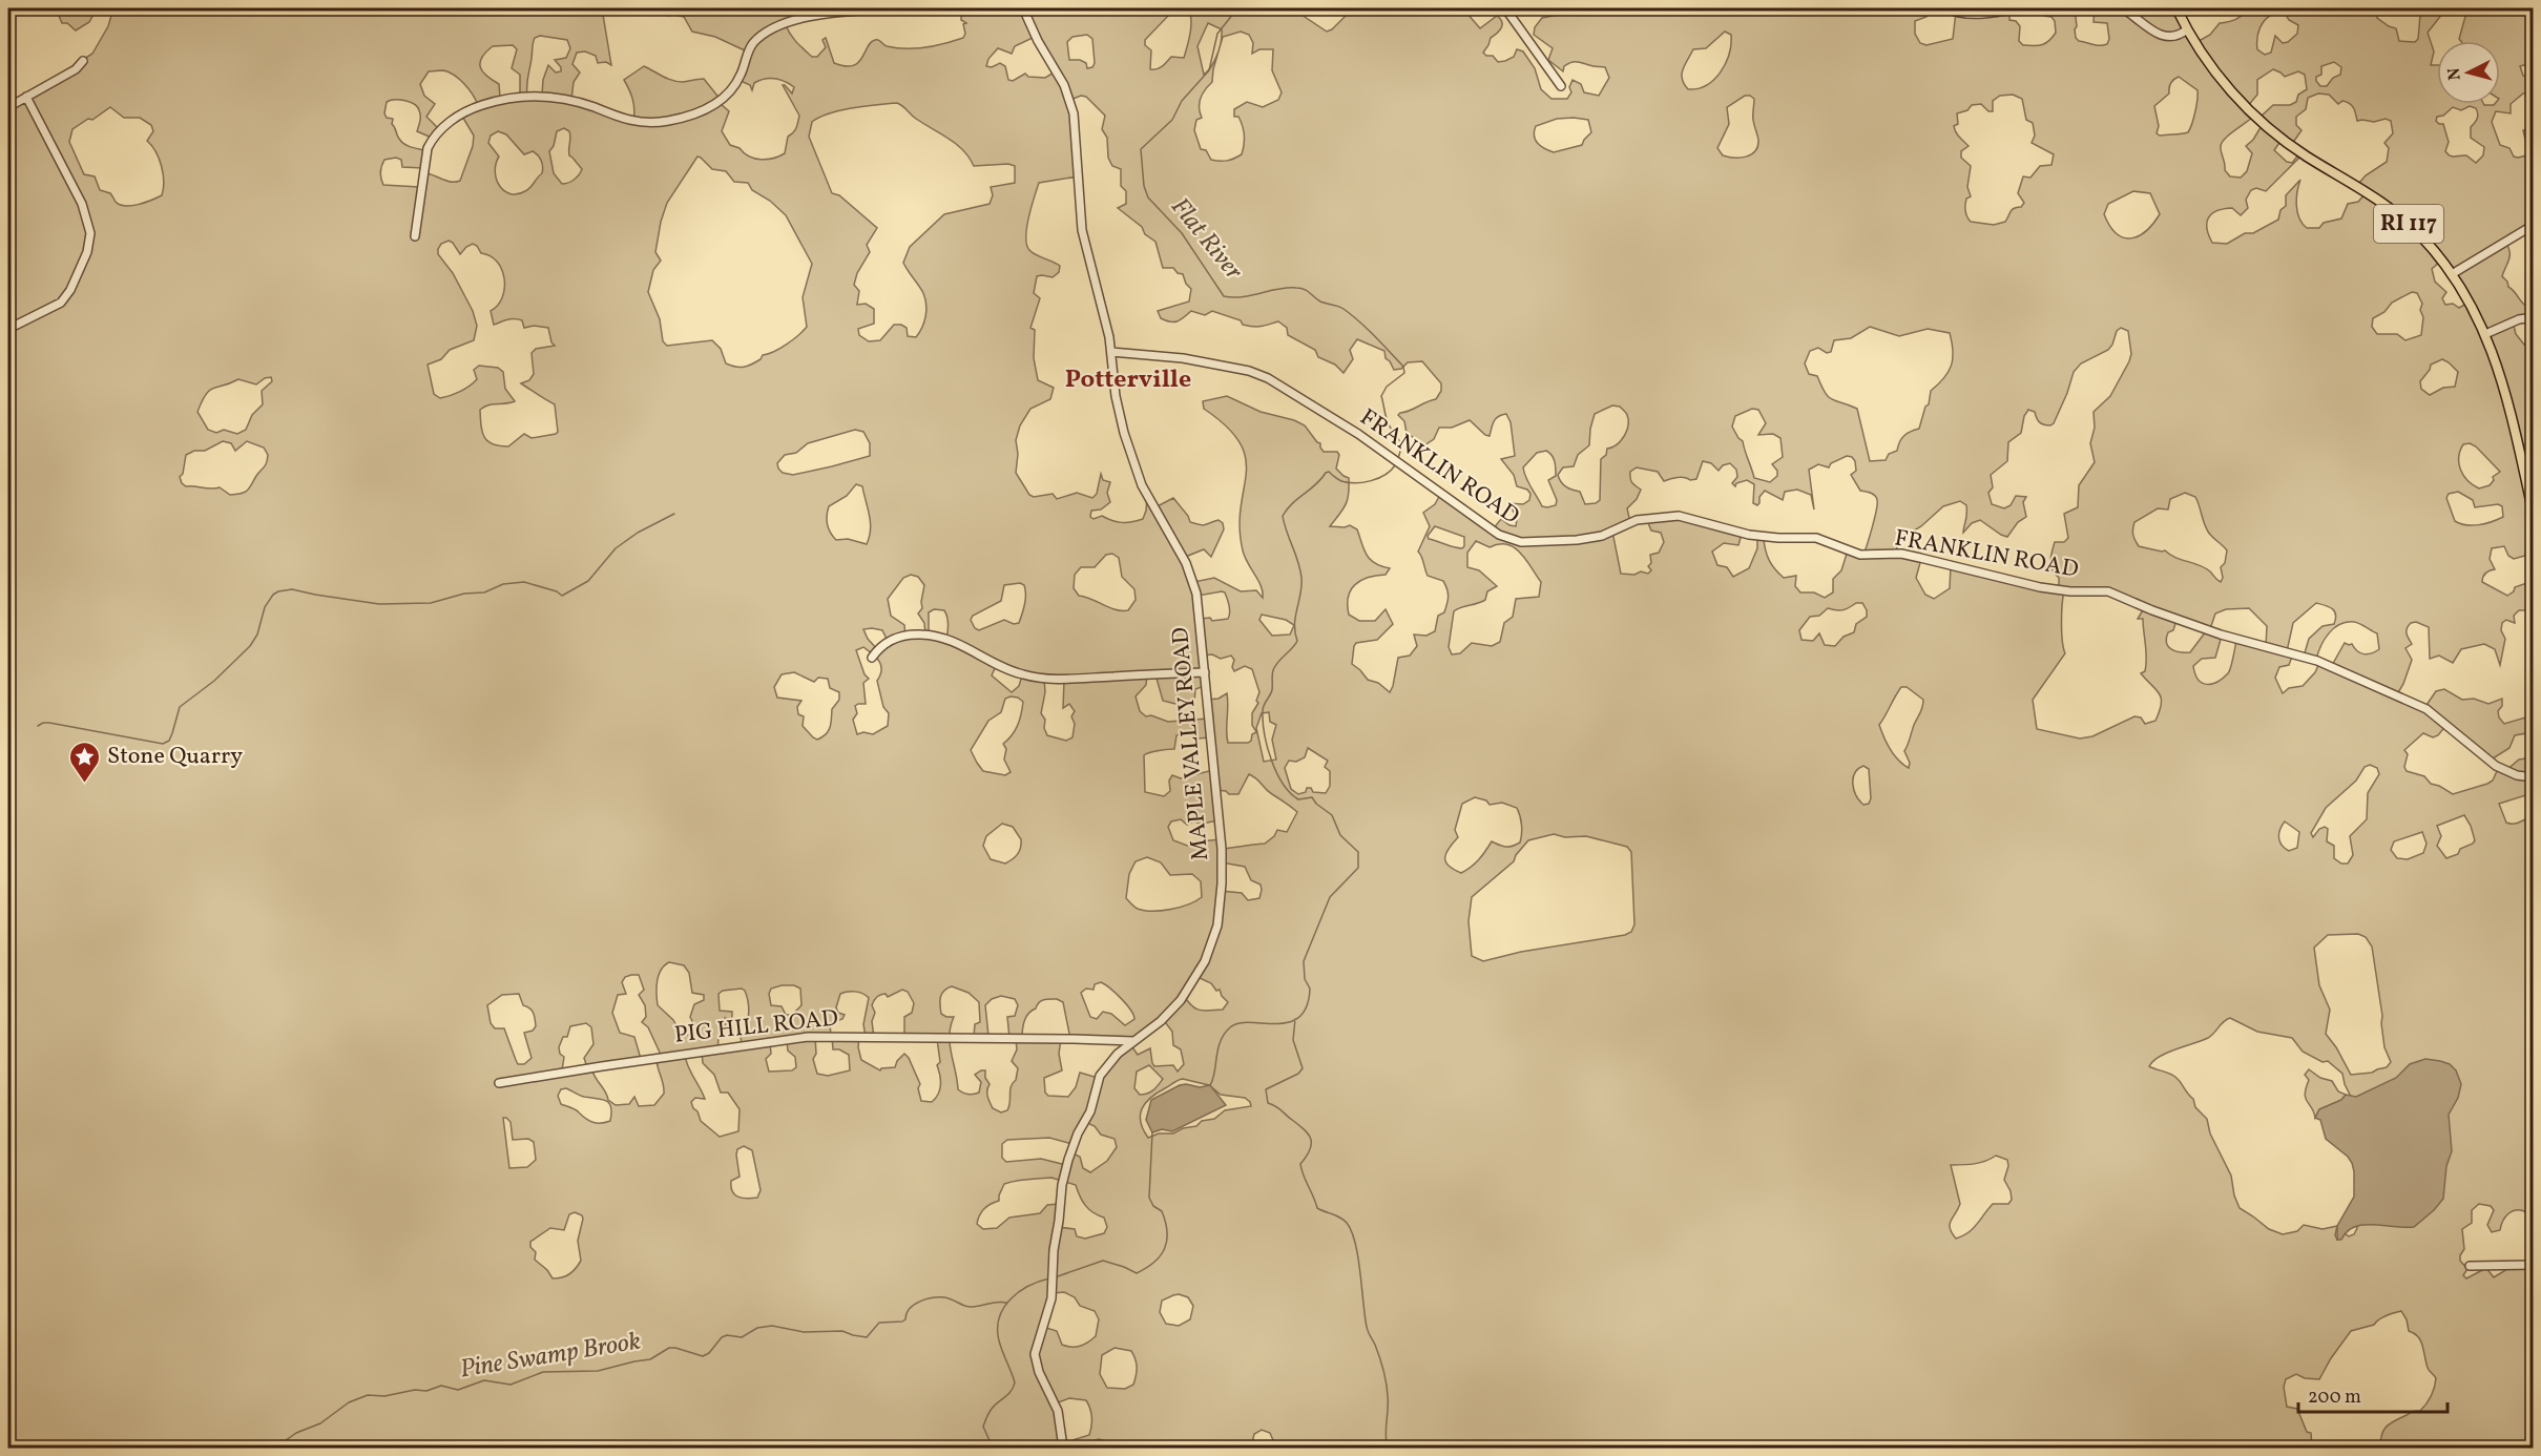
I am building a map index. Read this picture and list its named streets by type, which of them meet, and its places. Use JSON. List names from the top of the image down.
{
  "streets": {
    "main road": ["RI 117"],
    "street": ["FRANKLIN ROAD", "MAPLE VALLEY ROAD", "PIG HILL ROAD"]
  },
  "crossings": [
    ["FRANKLIN ROAD", "MAPLE VALLEY ROAD"],
    ["MAPLE VALLEY ROAD", "PIG HILL ROAD"]
  ],
  "districts": ["Potterville"],
  "water": ["Flat River", "Pine Swamp Brook"],
  "places": {
    "place": ["Stone Quarry"]
  },
  "scale_bar": "200 m",
  "north": "left"
}
